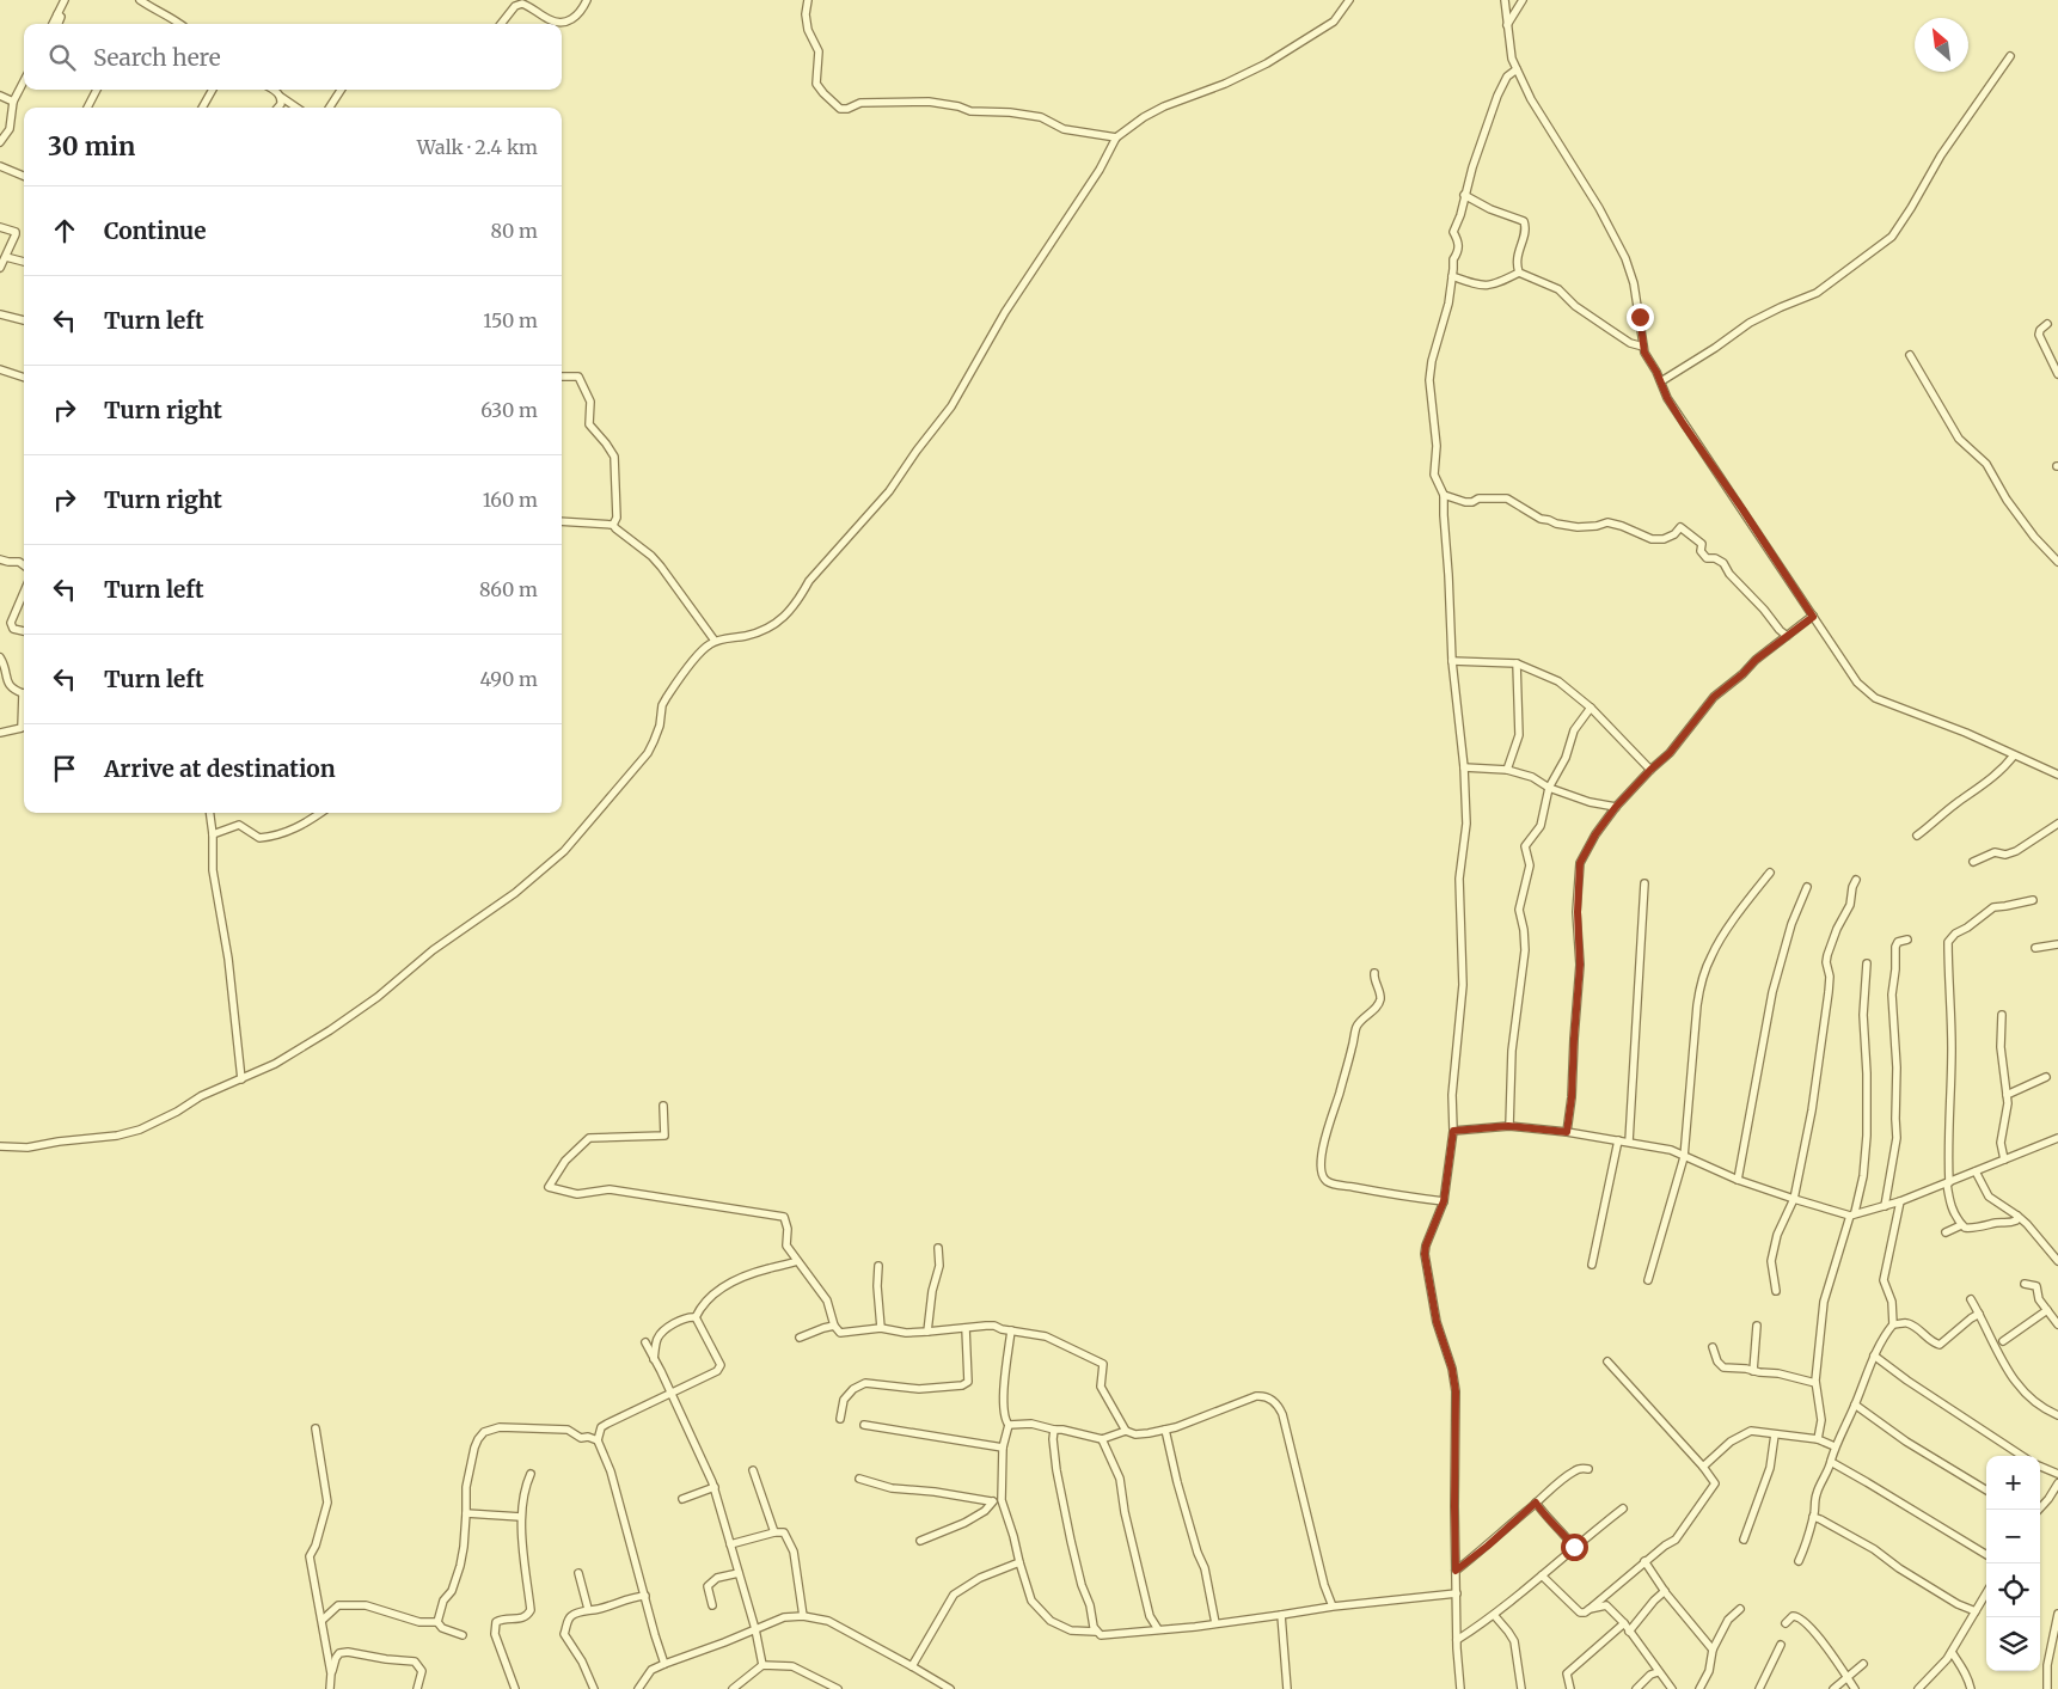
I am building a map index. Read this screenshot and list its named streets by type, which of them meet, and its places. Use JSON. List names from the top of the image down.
{
  "north": "top left",
  "page": {
    "search": "Search here",
    "heading": ["30 min", "Walk · 2.4 km"],
    "list": [
      ["Continue", "80 m"],
      ["Turn left", "150 m"],
      ["Turn right", "630 m"],
      ["Turn right", "160 m"],
      ["Turn left", "860 m"],
      ["Turn left", "490 m"],
      "Arrive at destination"
    ],
    "map_buttons": ["+", "−"]
  }
}
